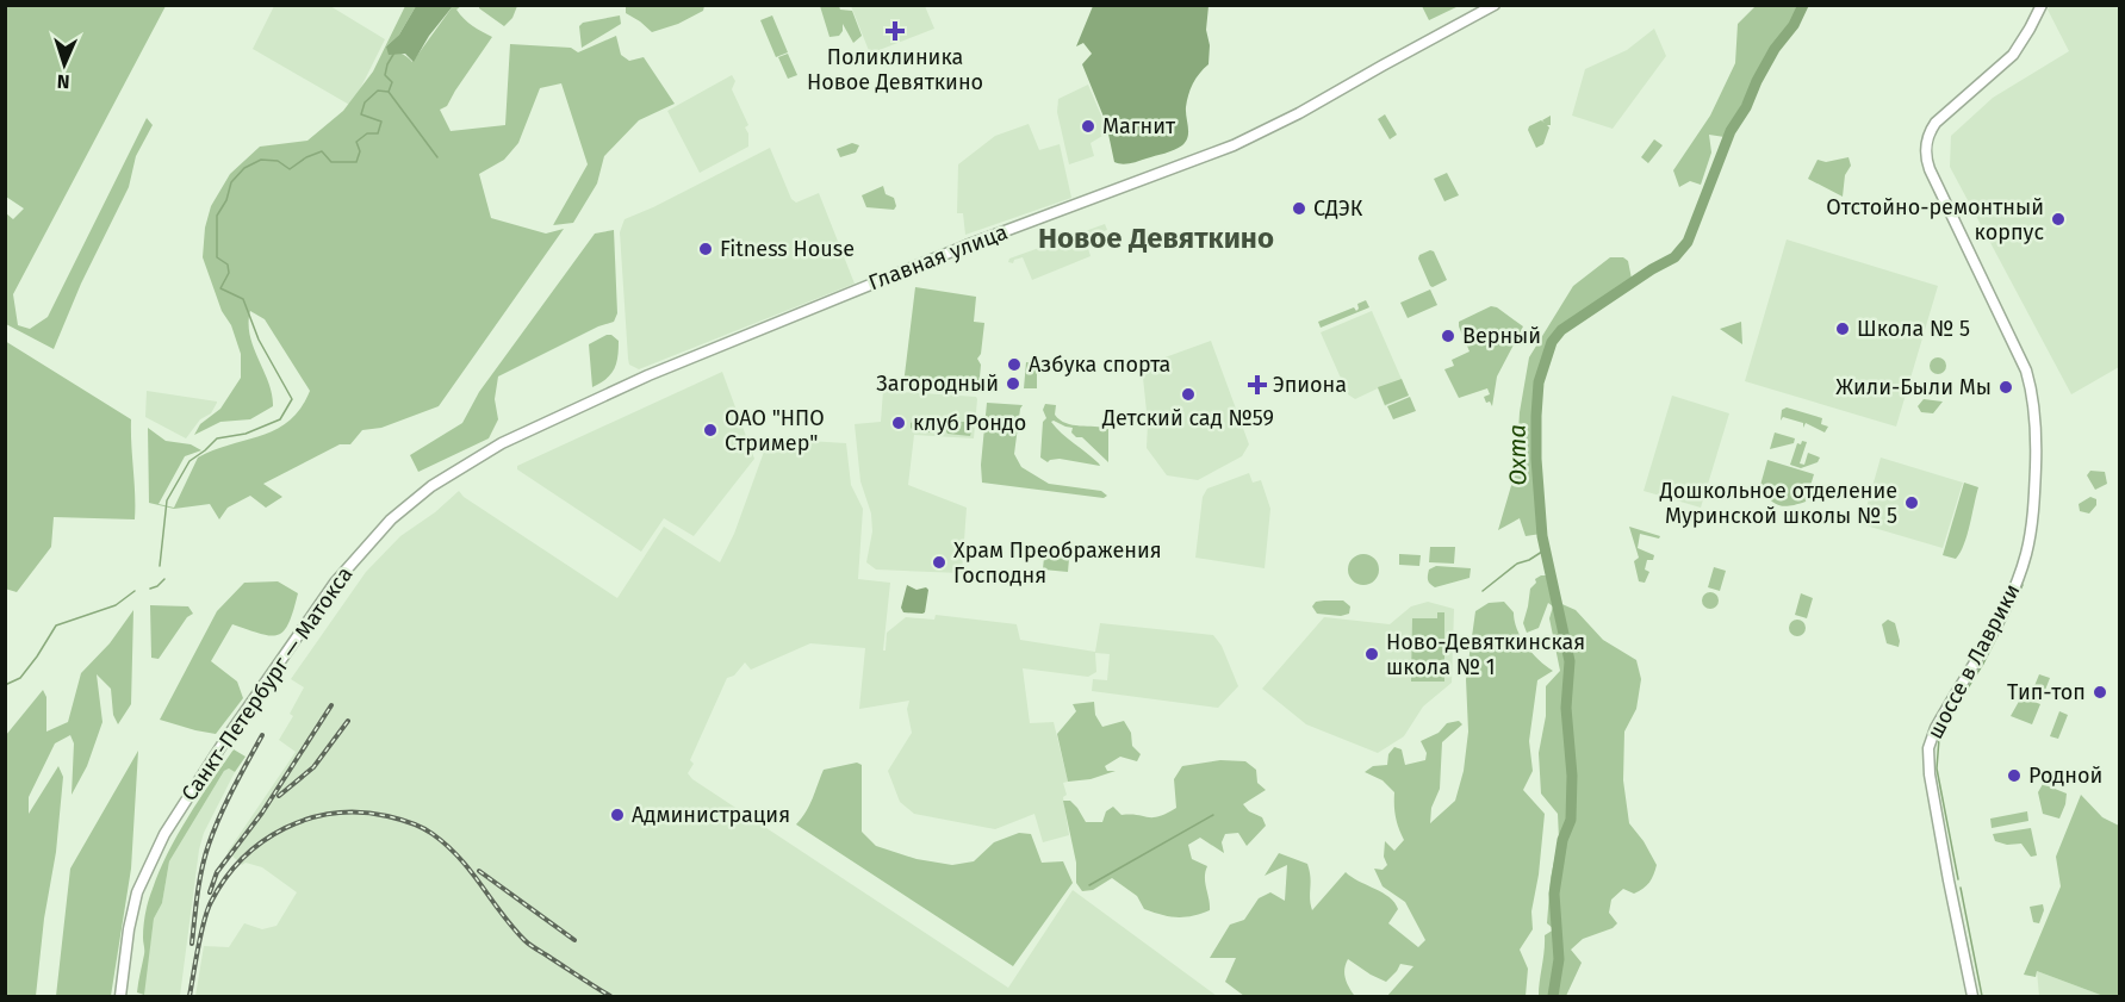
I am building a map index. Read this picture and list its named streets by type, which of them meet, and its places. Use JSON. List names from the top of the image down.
{
  "streets": {
    "main road": ["Главная улица", "шоссе в Лаврики", "Санкт-Петербург — Матокса"]
  },
  "crossings": [
    ["Главная улица", "Санкт-Петербург — Матокса"]
  ],
  "districts": ["Новое Девяткино"],
  "water": ["Охта"],
  "places": {
    "health": ["Поликлиника Новое Девяткино", "Эпиона"],
    "other": [
      "Магнит",
      "СДЭК",
      "Отстойно-ремонтный корпус",
      "Fitness House",
      "Школа № 5",
      "Верный",
      "Азбука спорта",
      "Загородный",
      "Жили-Были Мы",
      "Детский сад №59",
      "клуб Рондо",
      "ОАО \"НПО Стример\"",
      "Дошкольное отделение Муринской школы № 5",
      "Храм Преображения Господня",
      "Ново-Девяткинская школа № 1",
      "Тип-топ",
      "Родной",
      "Администрация"
    ]
  },
  "north": "bottom"
}
